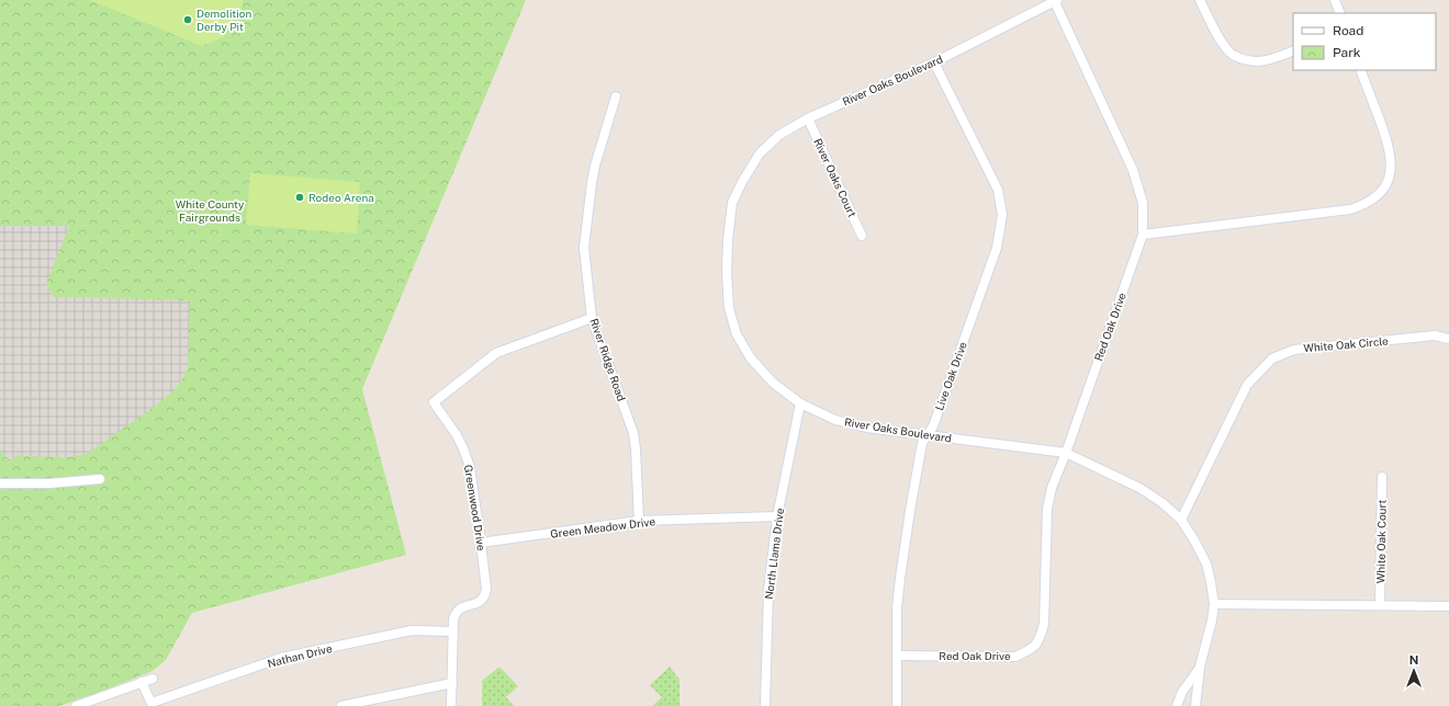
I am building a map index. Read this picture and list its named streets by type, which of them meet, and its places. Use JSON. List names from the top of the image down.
{
  "streets": {
    "street": [
      "River Oaks Boulevard",
      "River Oaks Court",
      "Red Oak Drive",
      "White Oak Circle",
      "River Ridge Road",
      "Live Oak Drive",
      "Greenwood Drive",
      "Green Meadow Drive",
      "White Oak Court",
      "North Llama Drive",
      "Nathan Drive"
    ]
  },
  "crossings": [
    ["River Oaks Boulevard", "River Oaks Court"],
    ["River Oaks Boulevard", "Red Oak Drive"],
    ["River Oaks Boulevard", "White Oak Circle"],
    ["River Oaks Boulevard", "Live Oak Drive"],
    ["River Oaks Boulevard", "North Llama Drive"],
    ["Red Oak Drive", "Live Oak Drive"],
    ["River Ridge Road", "Greenwood Drive"],
    ["River Ridge Road", "Green Meadow Drive"],
    ["Greenwood Drive", "Green Meadow Drive"],
    ["Greenwood Drive", "Nathan Drive"],
    ["Green Meadow Drive", "North Llama Drive"]
  ],
  "parks": ["White County Fairgrounds"],
  "places": ["Demolition Derby Pit", "Rodeo Arena"],
  "legend": ["Road", "Park"],
  "north": "top"
}
